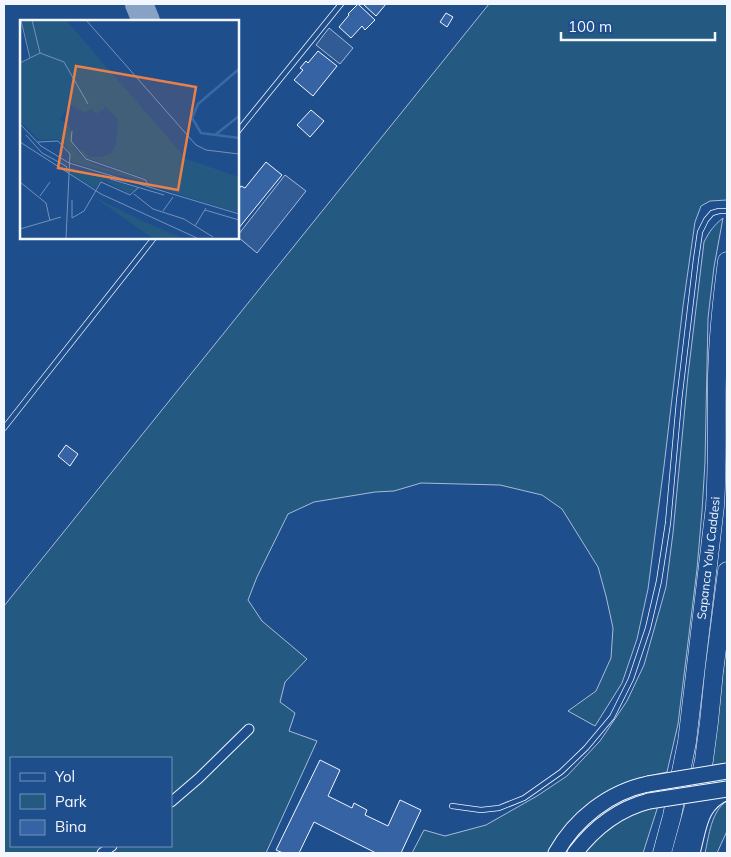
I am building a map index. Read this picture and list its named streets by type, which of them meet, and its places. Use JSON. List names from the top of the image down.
{
  "streets": {
    "highway": ["Sapanca Yolu Caddesi"]
  },
  "legend": ["Yol", "Park", "Bina"],
  "scale_bar": "100 m"
}
